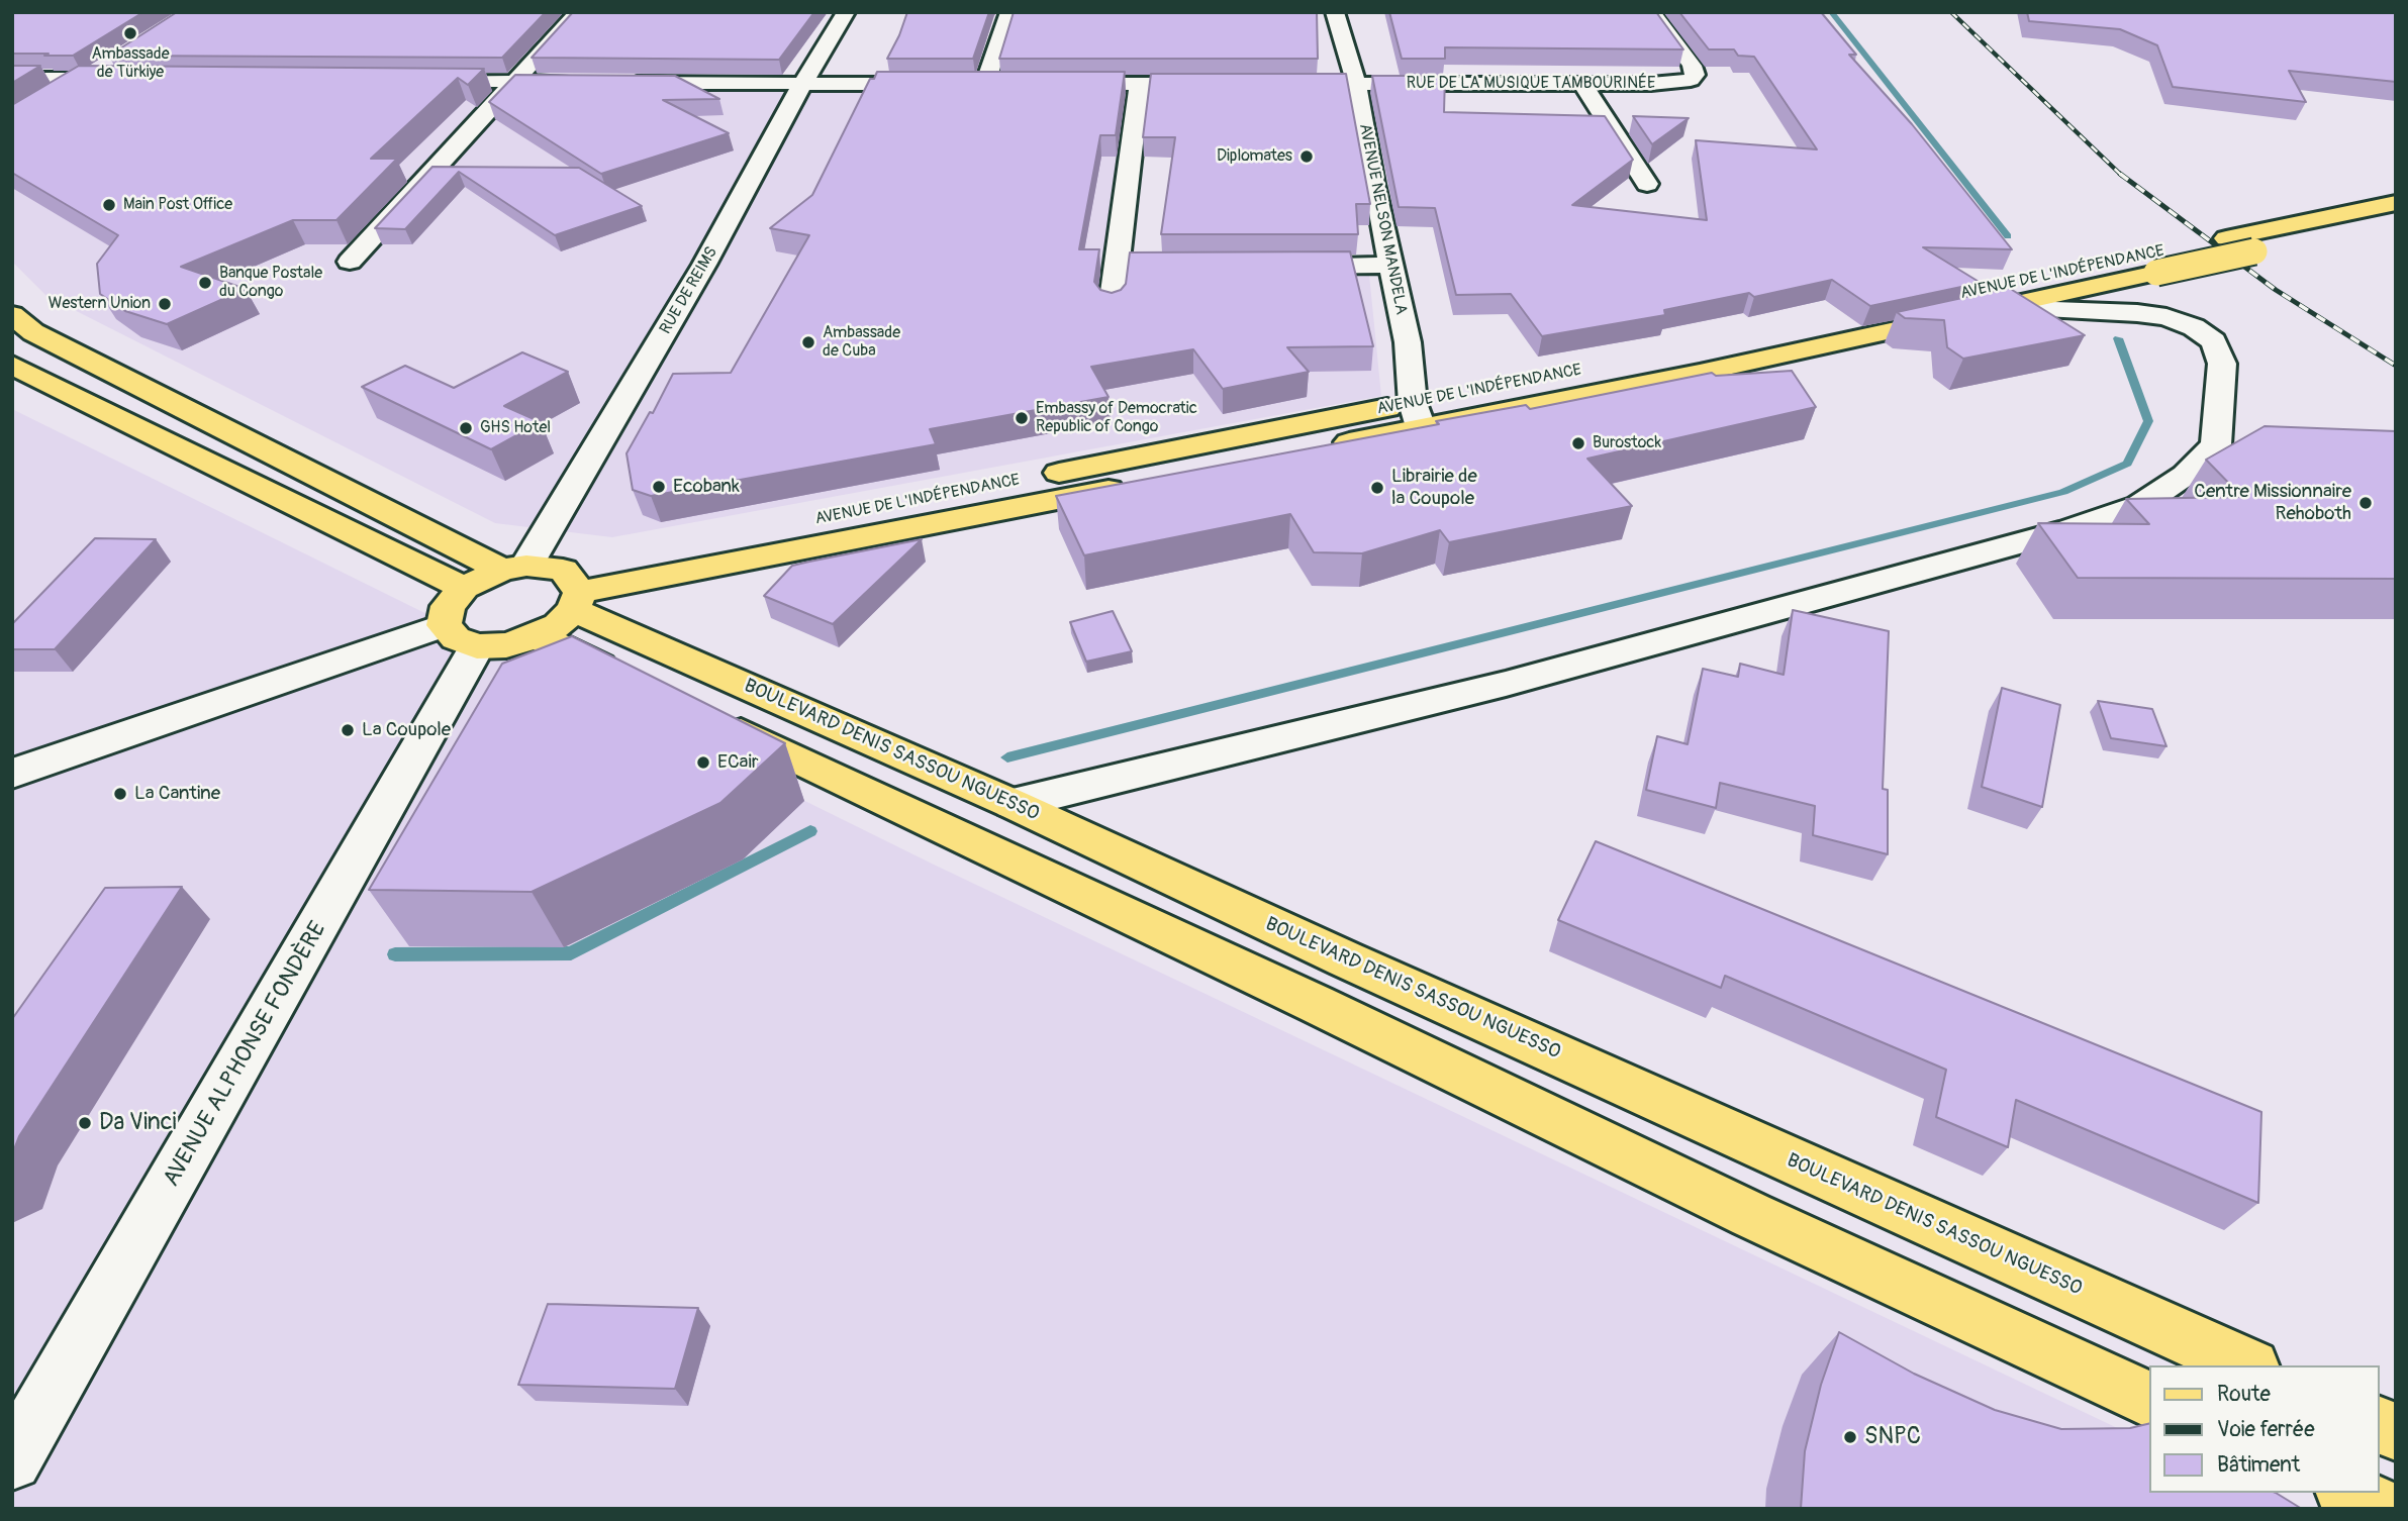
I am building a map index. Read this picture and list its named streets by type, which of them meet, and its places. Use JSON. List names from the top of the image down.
{
  "streets": {
    "main road": ["AVENUE DE L'INDÉPENDANCE", "BOULEVARD DENIS SASSOU NGUESSO"],
    "street": [
      "RUE DE LA MUSIQUE TAMBOURINÉE",
      "AVENUE NELSON MANDELA",
      "RUE DE REIMS",
      "AVENUE ALPHONSE FONDÈRE"
    ]
  },
  "crossings": [
    ["RUE DE LA MUSIQUE TAMBOURINÉE", "AVENUE NELSON MANDELA"],
    ["AVENUE NELSON MANDELA", "AVENUE DE L'INDÉPENDANCE"],
    ["AVENUE DE L'INDÉPENDANCE", "BOULEVARD DENIS SASSOU NGUESSO"]
  ],
  "places": [
    "Ambassade de Türkiye",
    "Diplomates",
    "Main Post Office",
    "Banque Postale du Congo",
    "Western Union",
    "Ambassade de Cuba",
    "Embassy of Democratic Republic of Congo",
    "GHS Hotel",
    "Burostock",
    "Ecobank",
    "Librairie de la Coupole",
    "Centre Missionnaire Rehoboth",
    "La Coupole",
    "ECair",
    "La Cantine",
    "Da Vinci",
    "SNPC"
  ],
  "legend": ["Route", "Voie ferrée", "Bâtiment"]
}
